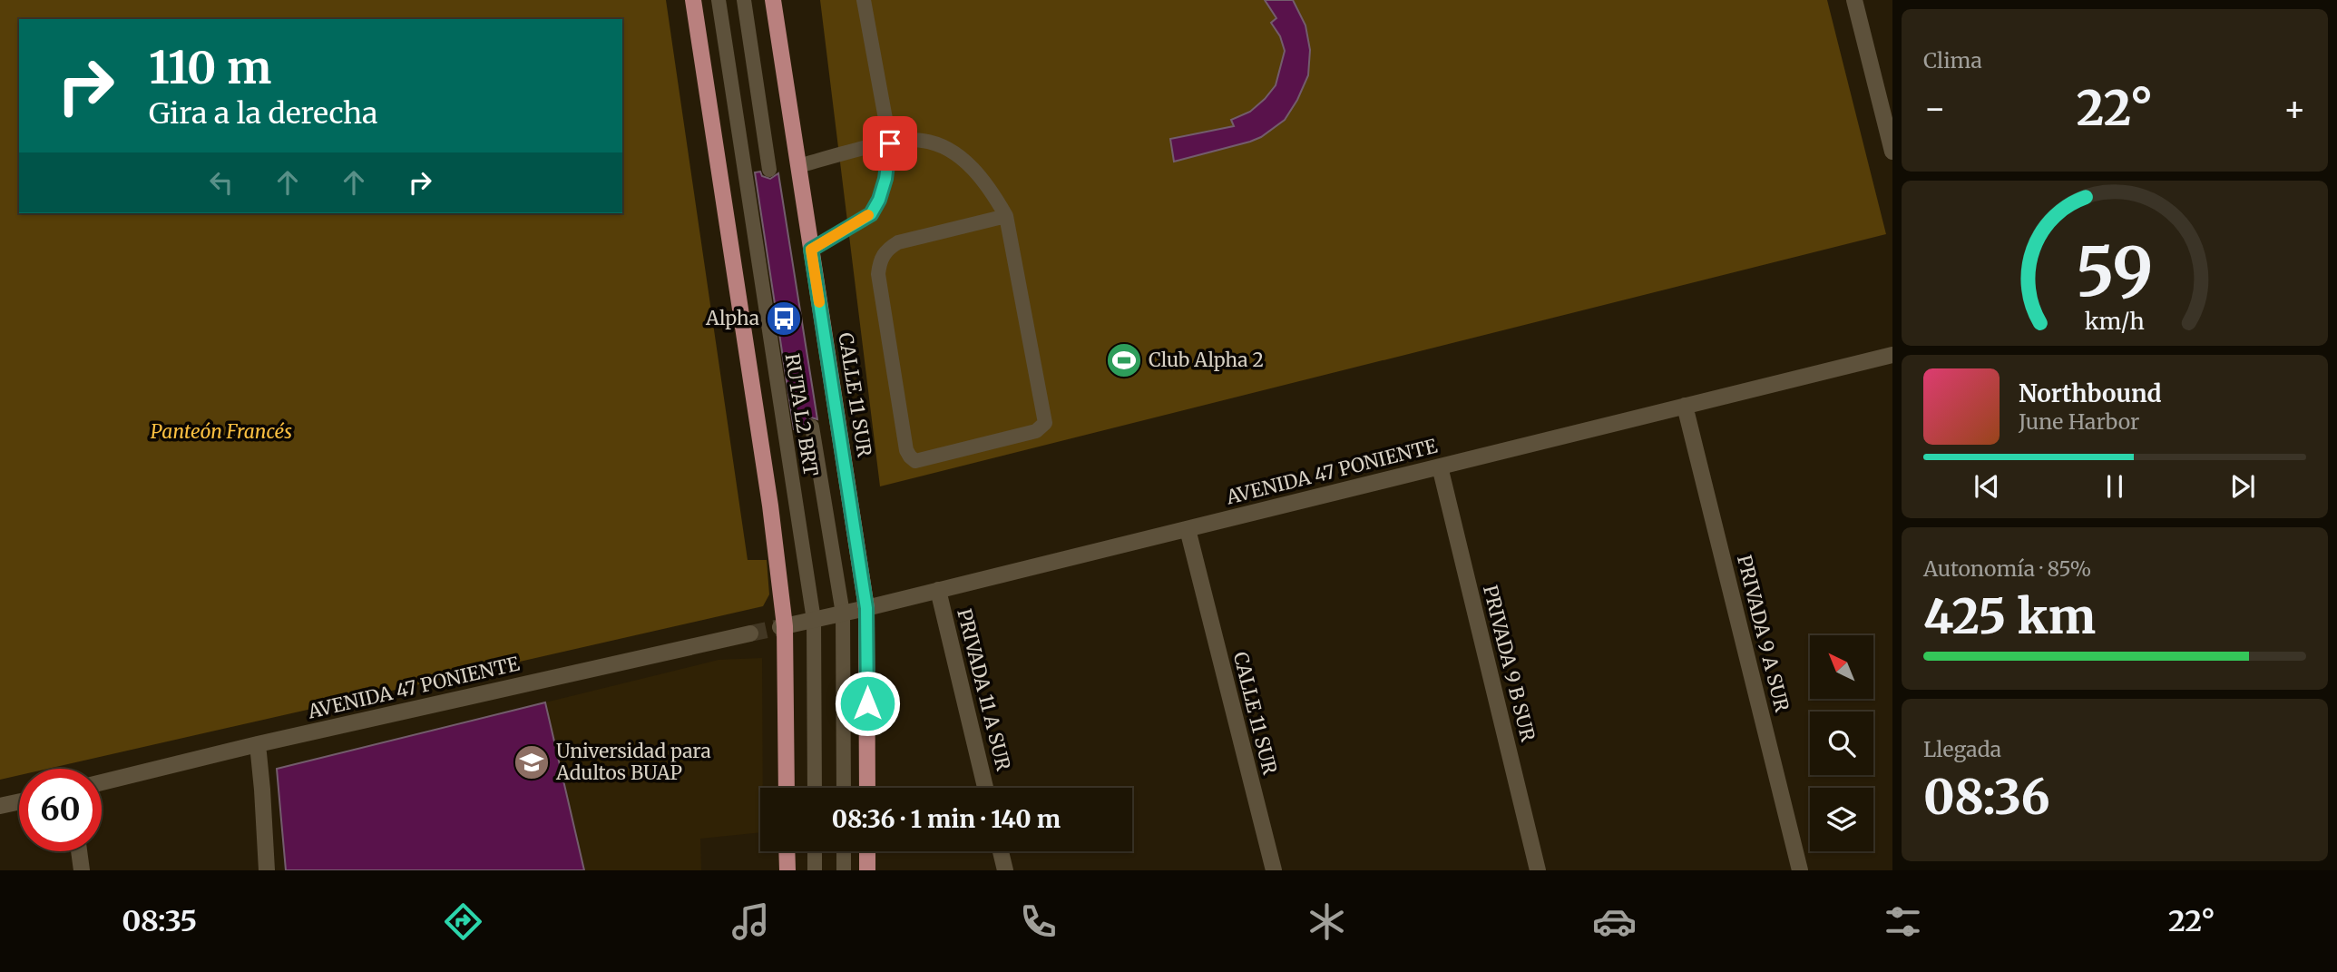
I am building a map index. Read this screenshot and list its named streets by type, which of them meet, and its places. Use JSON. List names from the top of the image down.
{
  "streets": {
    "main road": ["CALLE 11 SUR"],
    "street": [
      "AVENIDA 47 PONIENTE",
      "PRIVADA 9 A SUR",
      "PRIVADA 9 B SUR",
      "PRIVADA 11 A SUR"
    ],
    "lane": ["RUTA L2 BRT"]
  },
  "crossings": [
    ["CALLE 11 SUR", "AVENIDA 47 PONIENTE"],
    ["RUTA L2 BRT", "AVENIDA 47 PONIENTE"],
    ["AVENIDA 47 PONIENTE", "PRIVADA 9 A SUR"],
    ["AVENIDA 47 PONIENTE", "PRIVADA 9 B SUR"],
    ["AVENIDA 47 PONIENTE", "PRIVADA 11 A SUR"]
  ],
  "parks": ["Panteón Francés"],
  "places": {
    "bus stop": ["Alpha"],
    "sports": ["Club Alpha 2"],
    "school or university": ["Universidad para Adultos BUAP"]
  },
  "north": "top left",
  "page": {
    "tile": [
      "Clima",
      ["Autonomía · 85%", "425 km"],
      ["Llegada", "08:36"]
    ],
    "turn": ["110 m", "Gira a la derecha"],
    "heat": ["−", "22°", "+"],
    "song": ["Northbound", "June Harbor"],
    "limit": "60",
    "trip": "08:36 · 1 min · 140 m",
    "tabs": ["08:35", "22°"],
    "gauge": ["59", "km/h"]
  }
}
